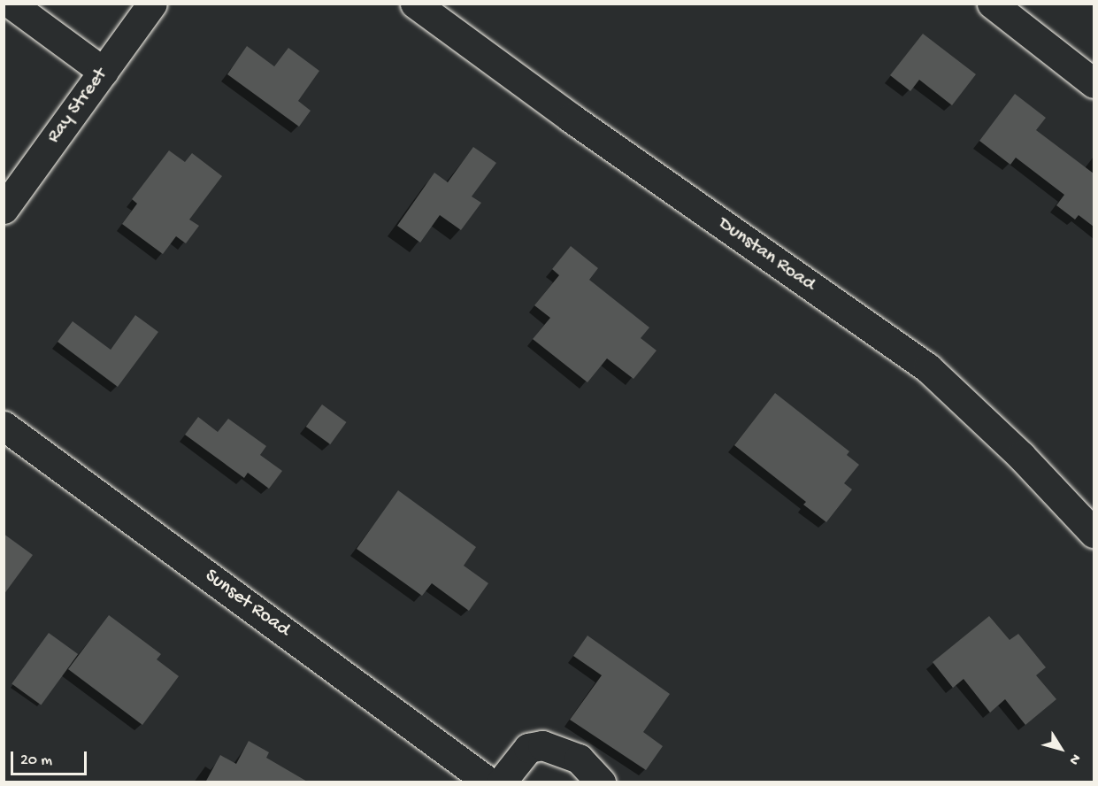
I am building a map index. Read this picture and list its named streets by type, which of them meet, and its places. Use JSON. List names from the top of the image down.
{
  "streets": {
    "street": ["Ray Street", "Dunstan Road", "Sunset Road"]
  },
  "scale_bar": "20 m",
  "north": "bottom right"
}
